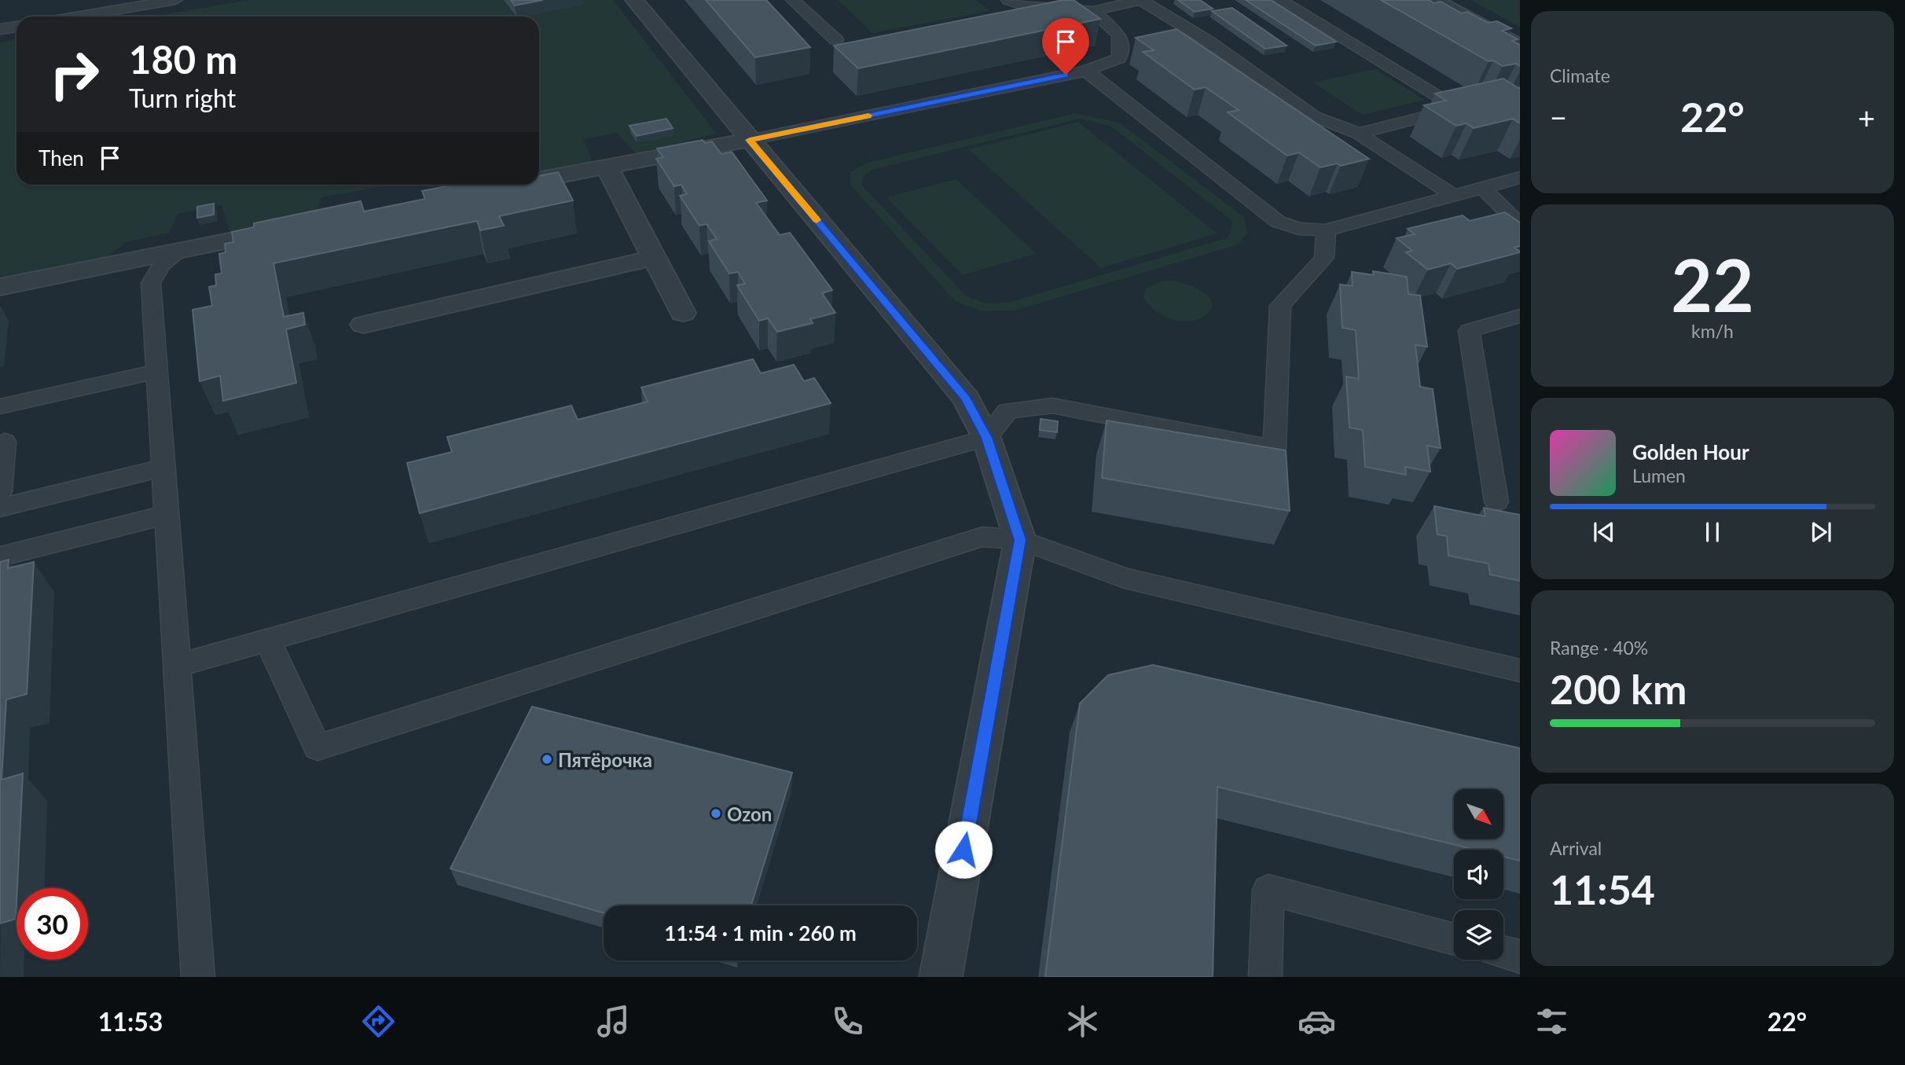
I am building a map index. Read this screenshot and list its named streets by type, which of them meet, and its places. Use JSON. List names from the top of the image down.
{
  "places": ["Пятёрочка", "Ozon"],
  "north": "bottom right",
  "page": {
    "tile": [
      "Climate",
      ["22", "km/h"],
      ["Range · 40%", "200 km"],
      ["Arrival", "11:54"]
    ],
    "turn": ["180 m", "Turn right"],
    "heat": ["−", "22°", "+"],
    "then": "Then",
    "song": ["Golden Hour", "Lumen"],
    "limit": "30",
    "trip": "11:54 · 1 min · 260 m",
    "tabs": ["11:53", "22°"]
  }
}
